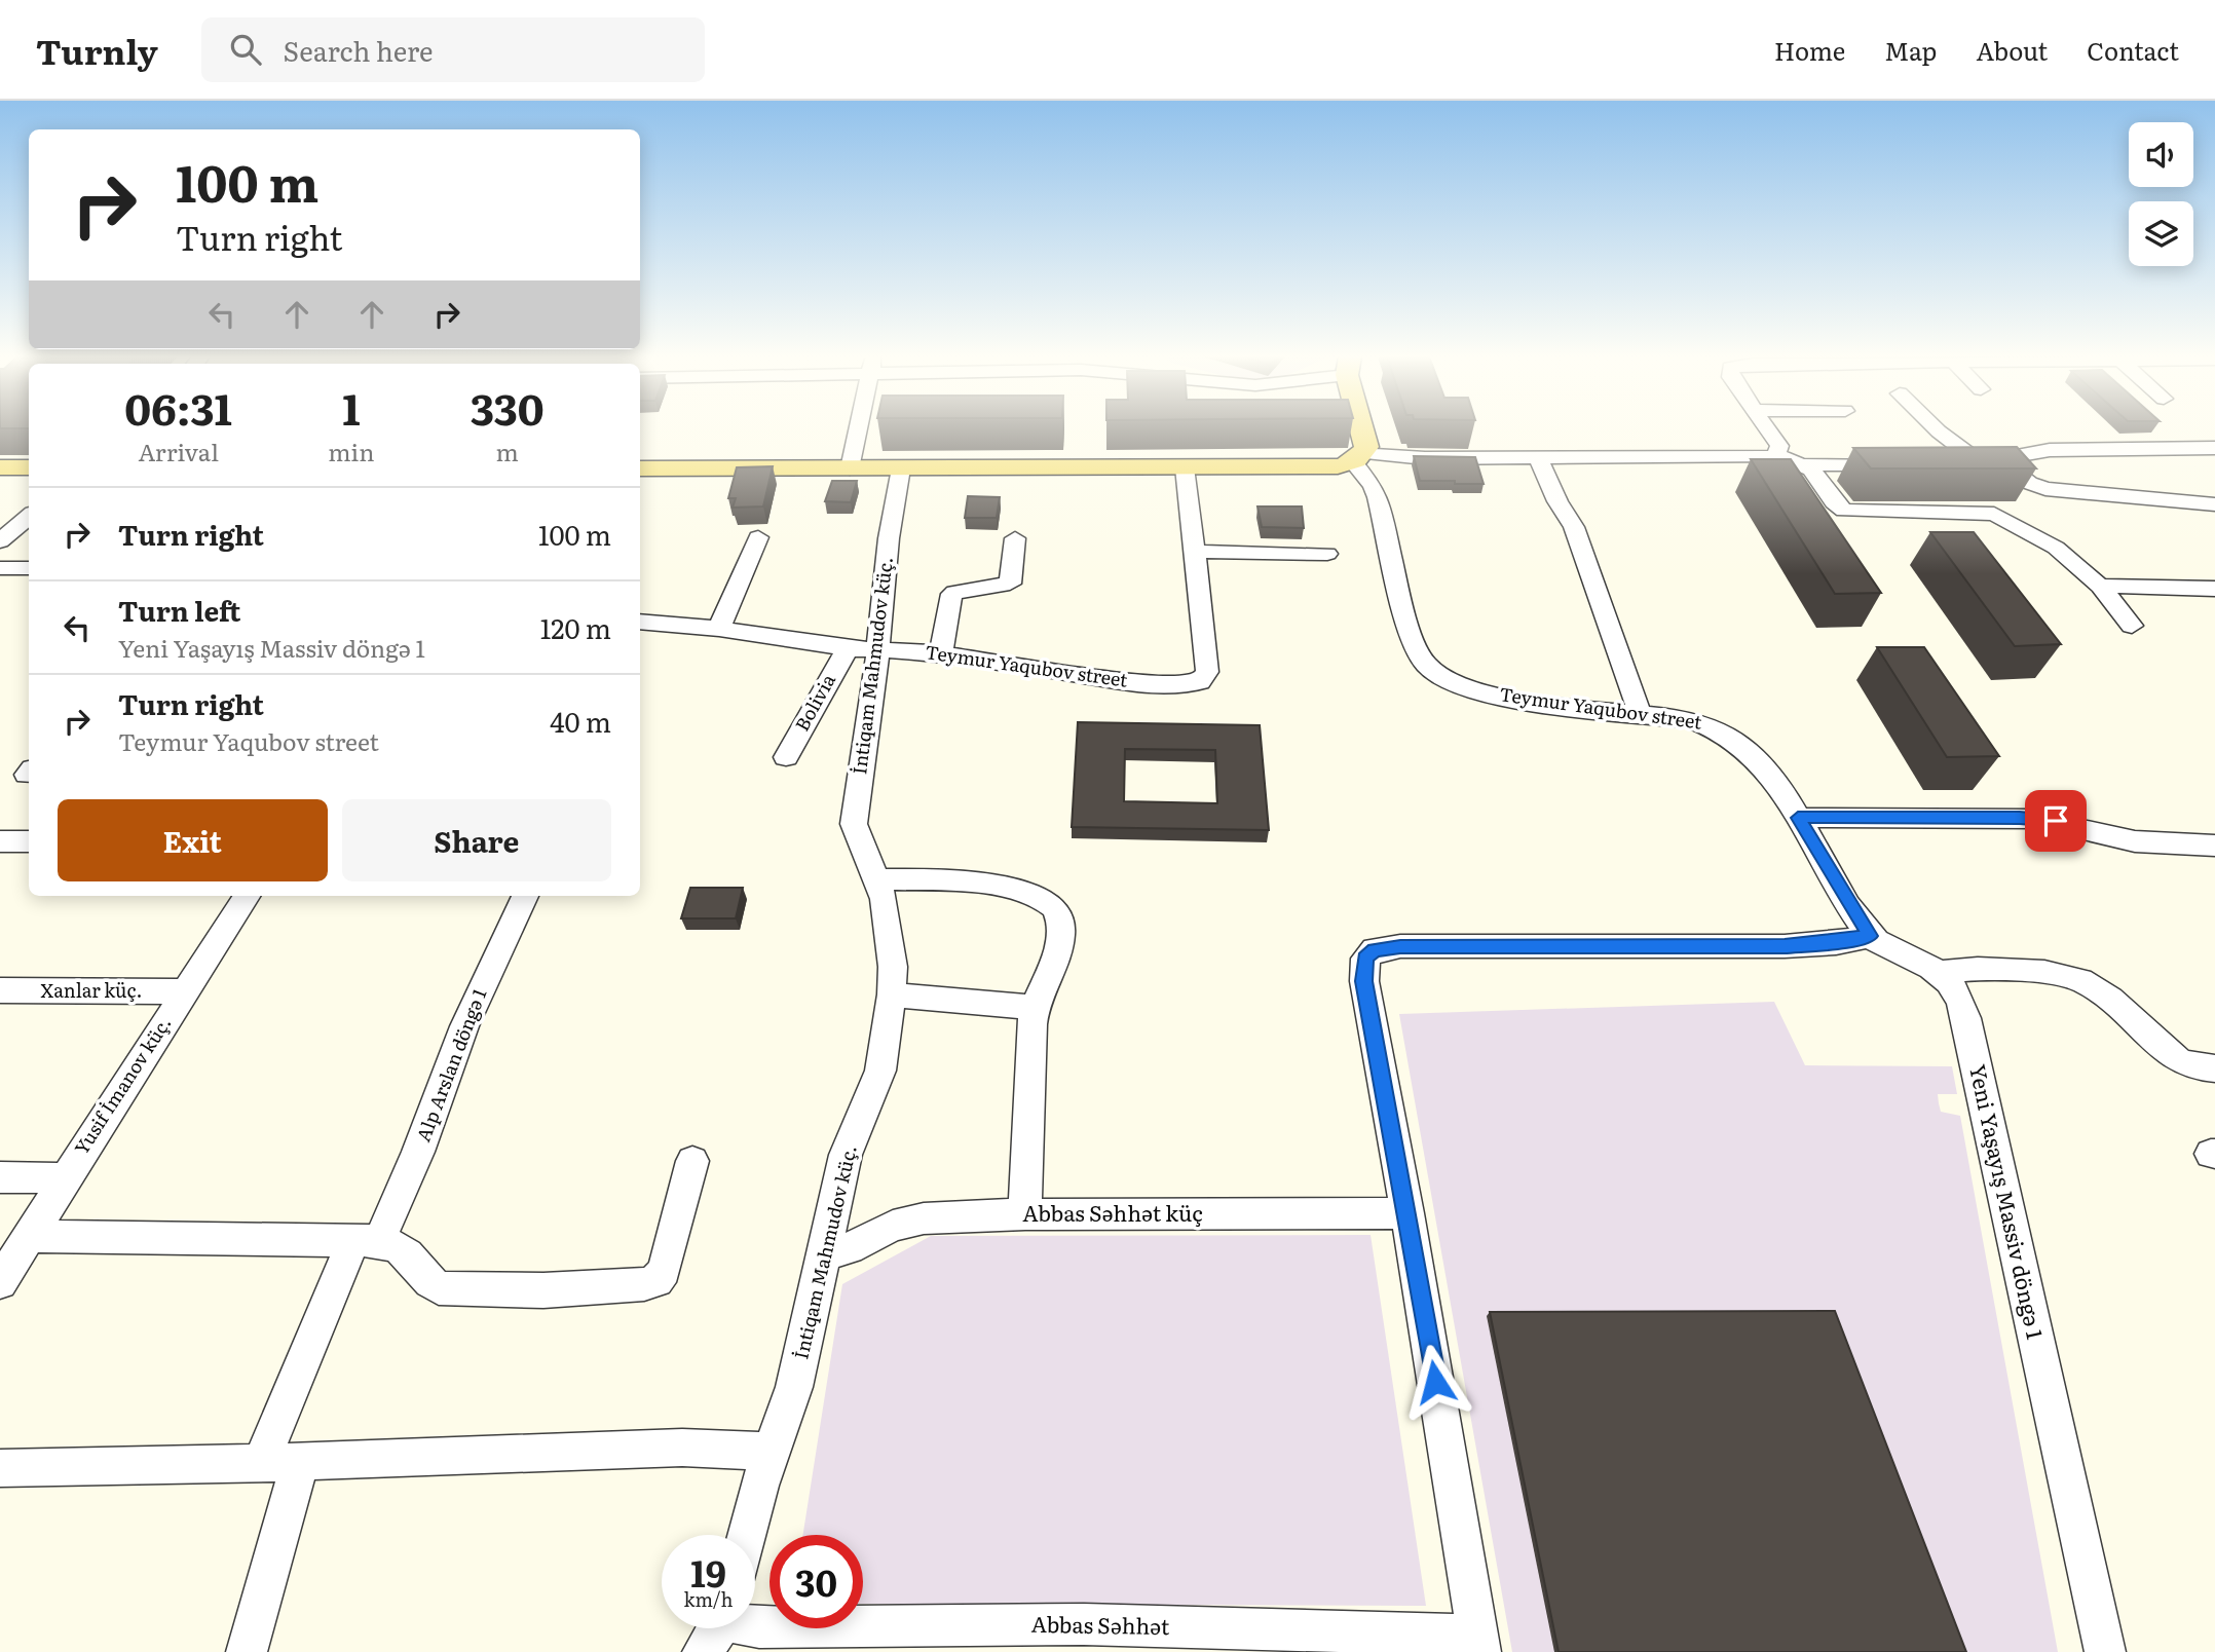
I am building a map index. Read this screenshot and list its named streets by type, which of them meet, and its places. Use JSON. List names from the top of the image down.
{
  "streets": {
    "street": [
      "İntiqam Mahmudov küç.",
      "Teymur Yaqubov street",
      "Bolivia",
      "Xanlar küç.",
      "Alp Arslan döngə 1",
      "Yusif İmanov küç.",
      "Yeni Yaşayış Massiv döngə 1",
      "Abbas Səhhət küç",
      "Abbas Səhhət"
    ]
  },
  "crossings": [
    ["İntiqam Mahmudov küç.", "Teymur Yaqubov street"],
    ["İntiqam Mahmudov küç.", "Bolivia"],
    ["İntiqam Mahmudov küç.", "Abbas Səhhət küç"],
    ["Teymur Yaqubov street", "Bolivia"],
    ["Xanlar küç.", "Yusif İmanov küç."]
  ],
  "page": {
    "header": "Turnly",
    "search": "Search here",
    "nav": [
      "Home",
      "Map",
      "About",
      "Contact"
    ],
    "turn": ["100 m", "Turn right"],
    "eta": [
      "06:31",
      "Arrival",
      "1",
      "min",
      "330",
      "m"
    ],
    "list": [
      {
        "name": "Turn right",
        "value": "100 m"
      },
      {
        "name": "Turn left",
        "note": "Yeni Yaşayış Massiv döngə 1",
        "value": "120 m"
      },
      {
        "name": "Turn right",
        "note": "Teymur Yaqubov street",
        "value": "40 m"
      }
    ],
    "buttons": ["Exit", "Share"],
    "speed": "19 km/h",
    "limit": "30"
  }
}
